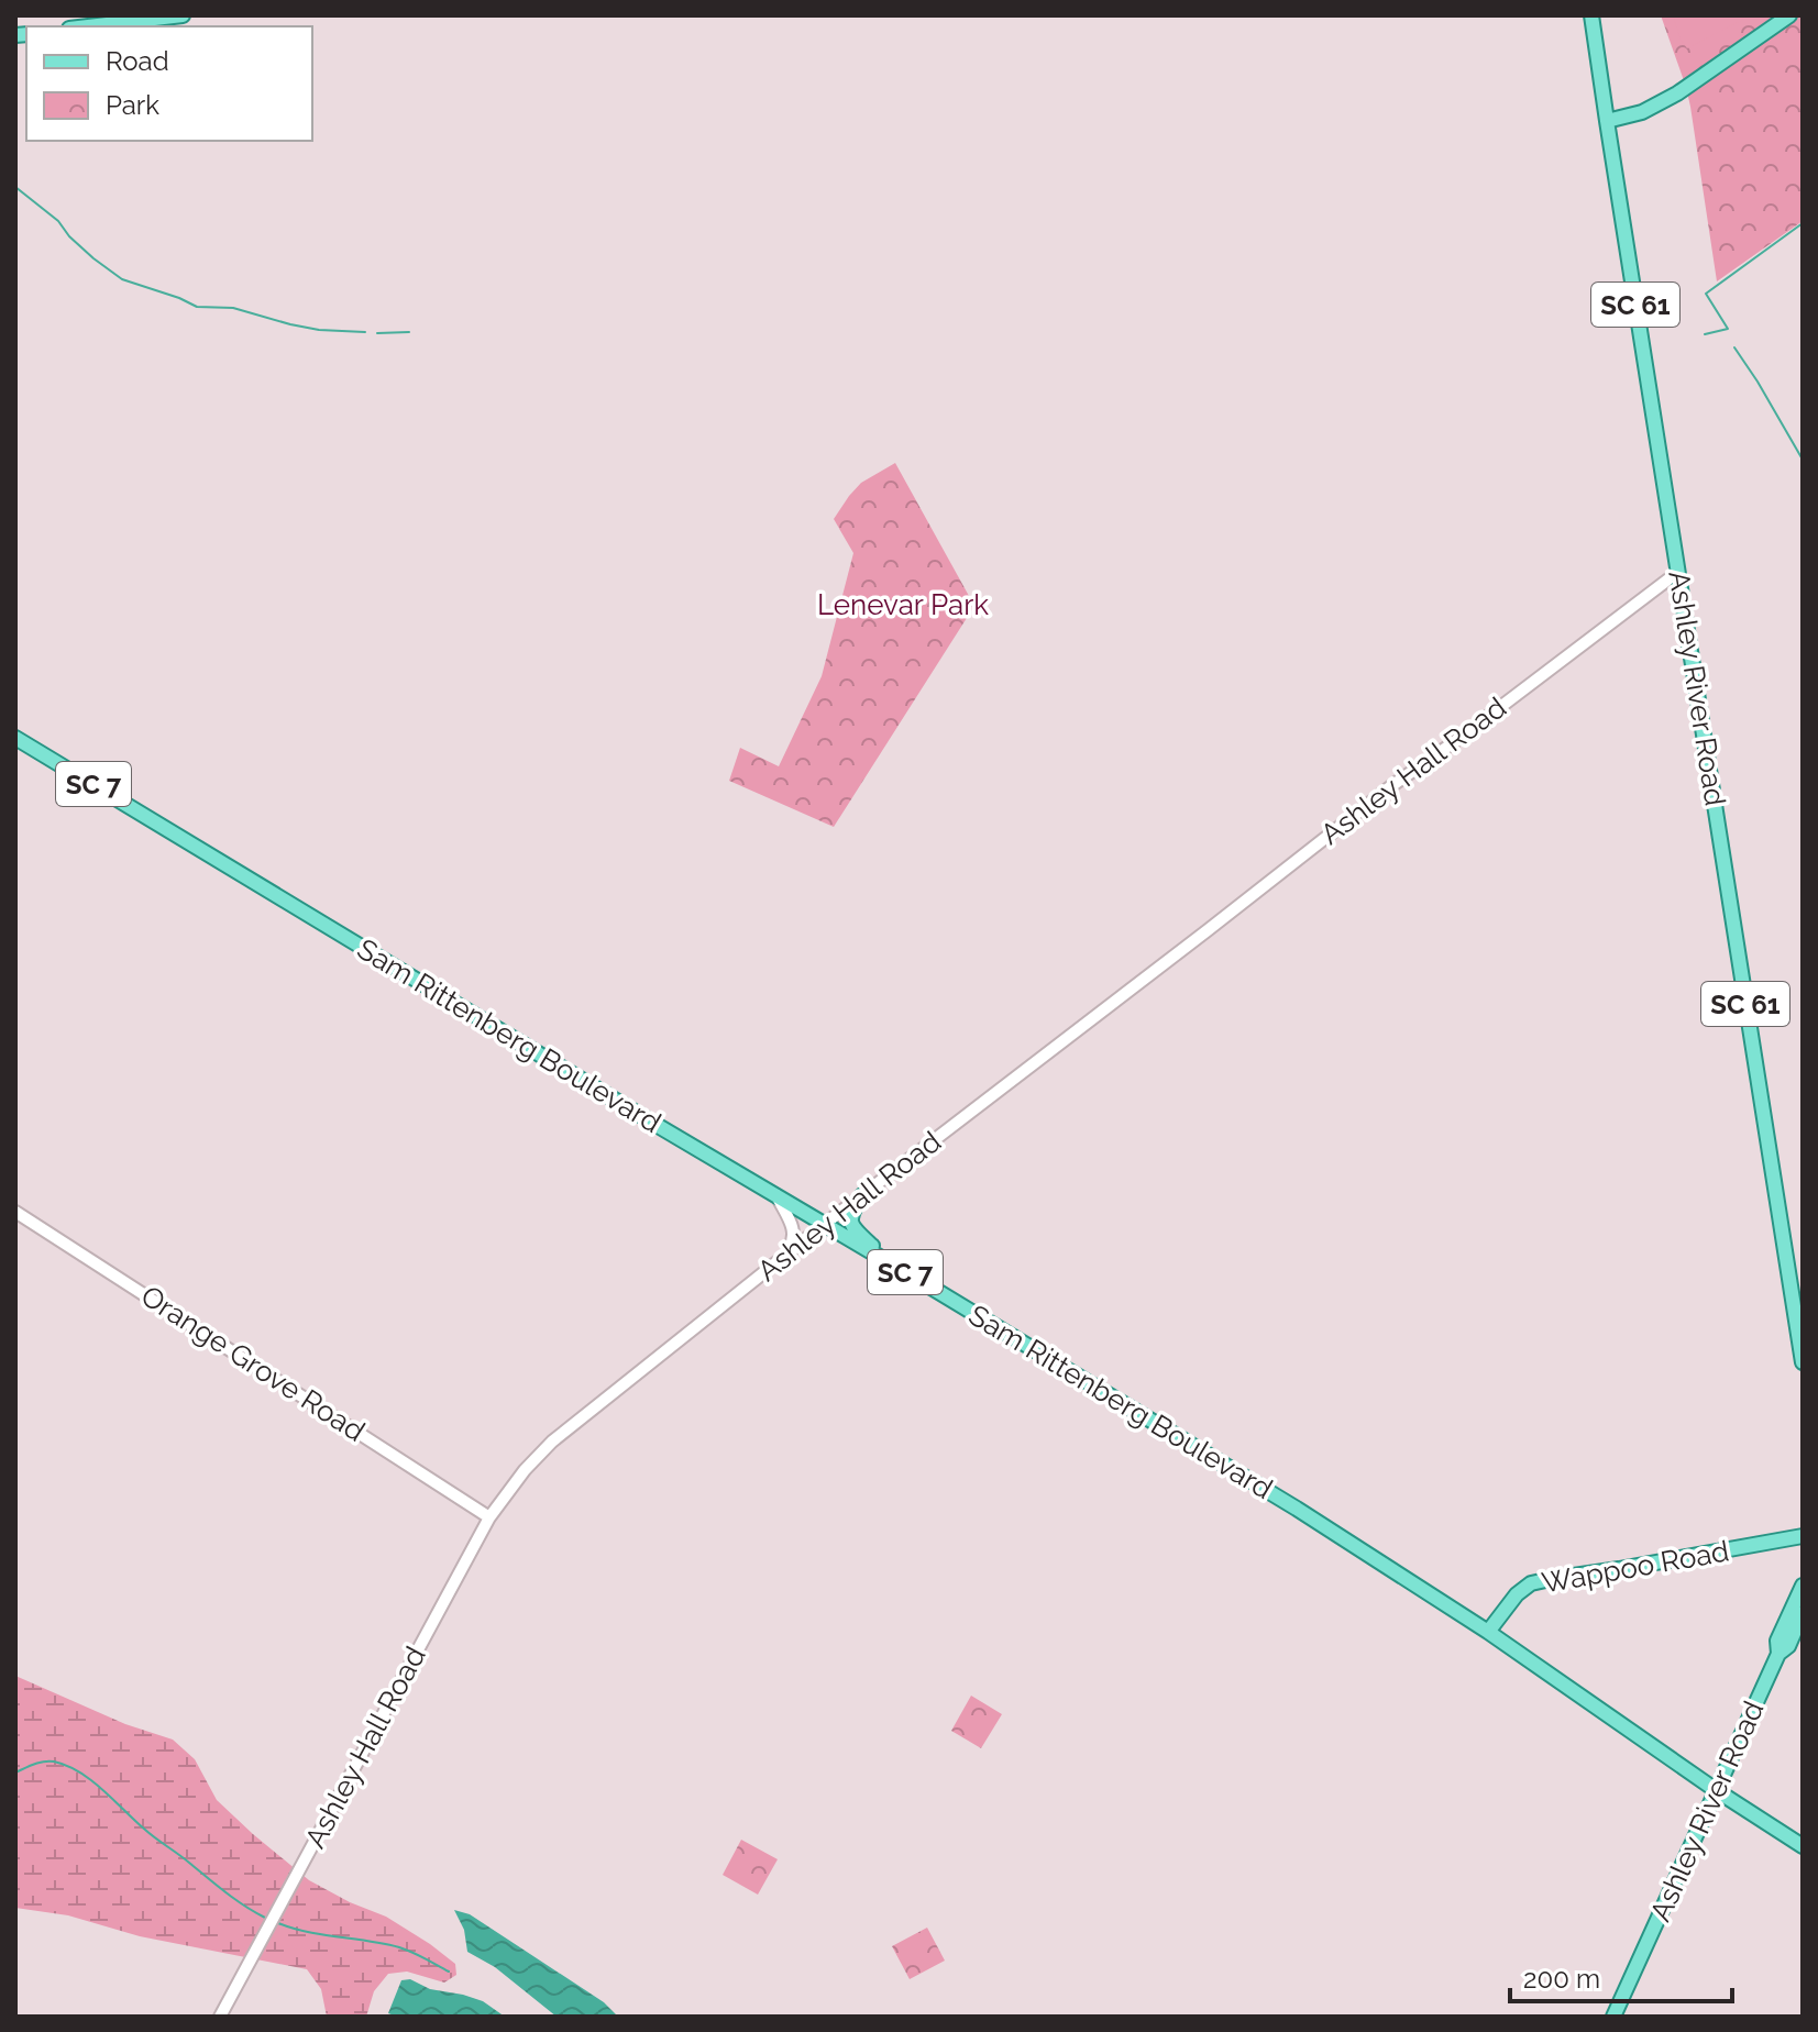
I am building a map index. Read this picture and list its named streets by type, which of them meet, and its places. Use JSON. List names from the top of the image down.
{
  "streets": {
    "main road": [
      "SC 61",
      "Ashley River Road",
      "SC 7",
      "Sam Rittenberg Boulevard",
      "Wappoo Road"
    ],
    "street": ["Ashley Hall Road", "Orange Grove Road"]
  },
  "crossings": [
    ["Ashley River Road", "Ashley Hall Road"],
    ["Ashley River Road", "Sam Rittenberg Boulevard"],
    ["Ashley Hall Road", "Sam Rittenberg Boulevard"],
    ["Ashley Hall Road", "Orange Grove Road"],
    ["Sam Rittenberg Boulevard", "Wappoo Road"]
  ],
  "parks": ["Lenevar Park"],
  "legend": ["Road", "Park"],
  "scale_bar": "200 m"
}
